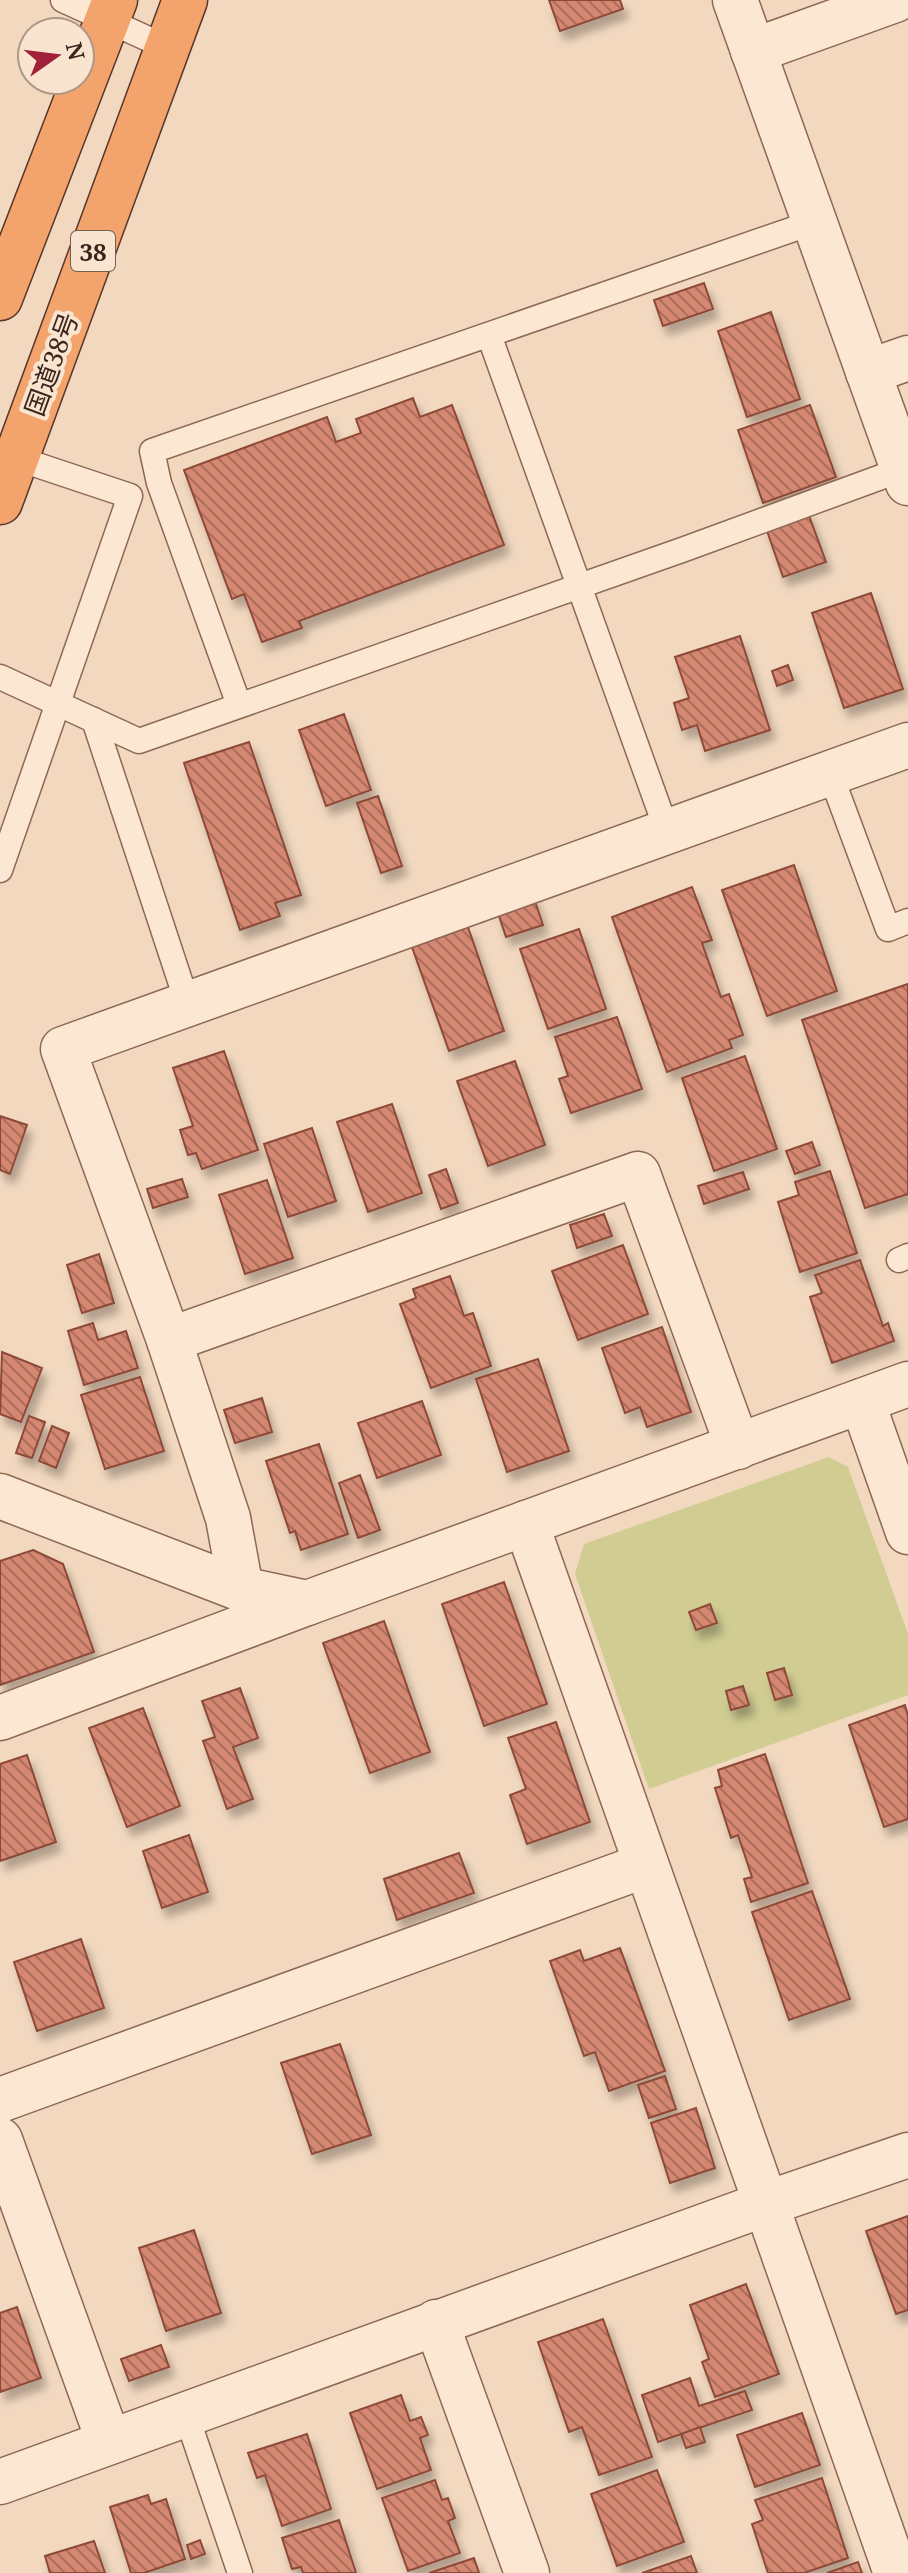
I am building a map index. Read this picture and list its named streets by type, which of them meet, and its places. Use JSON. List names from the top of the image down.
{
  "streets": {
    "highway": ["38", "国道38号"]
  },
  "north": "right"
}
